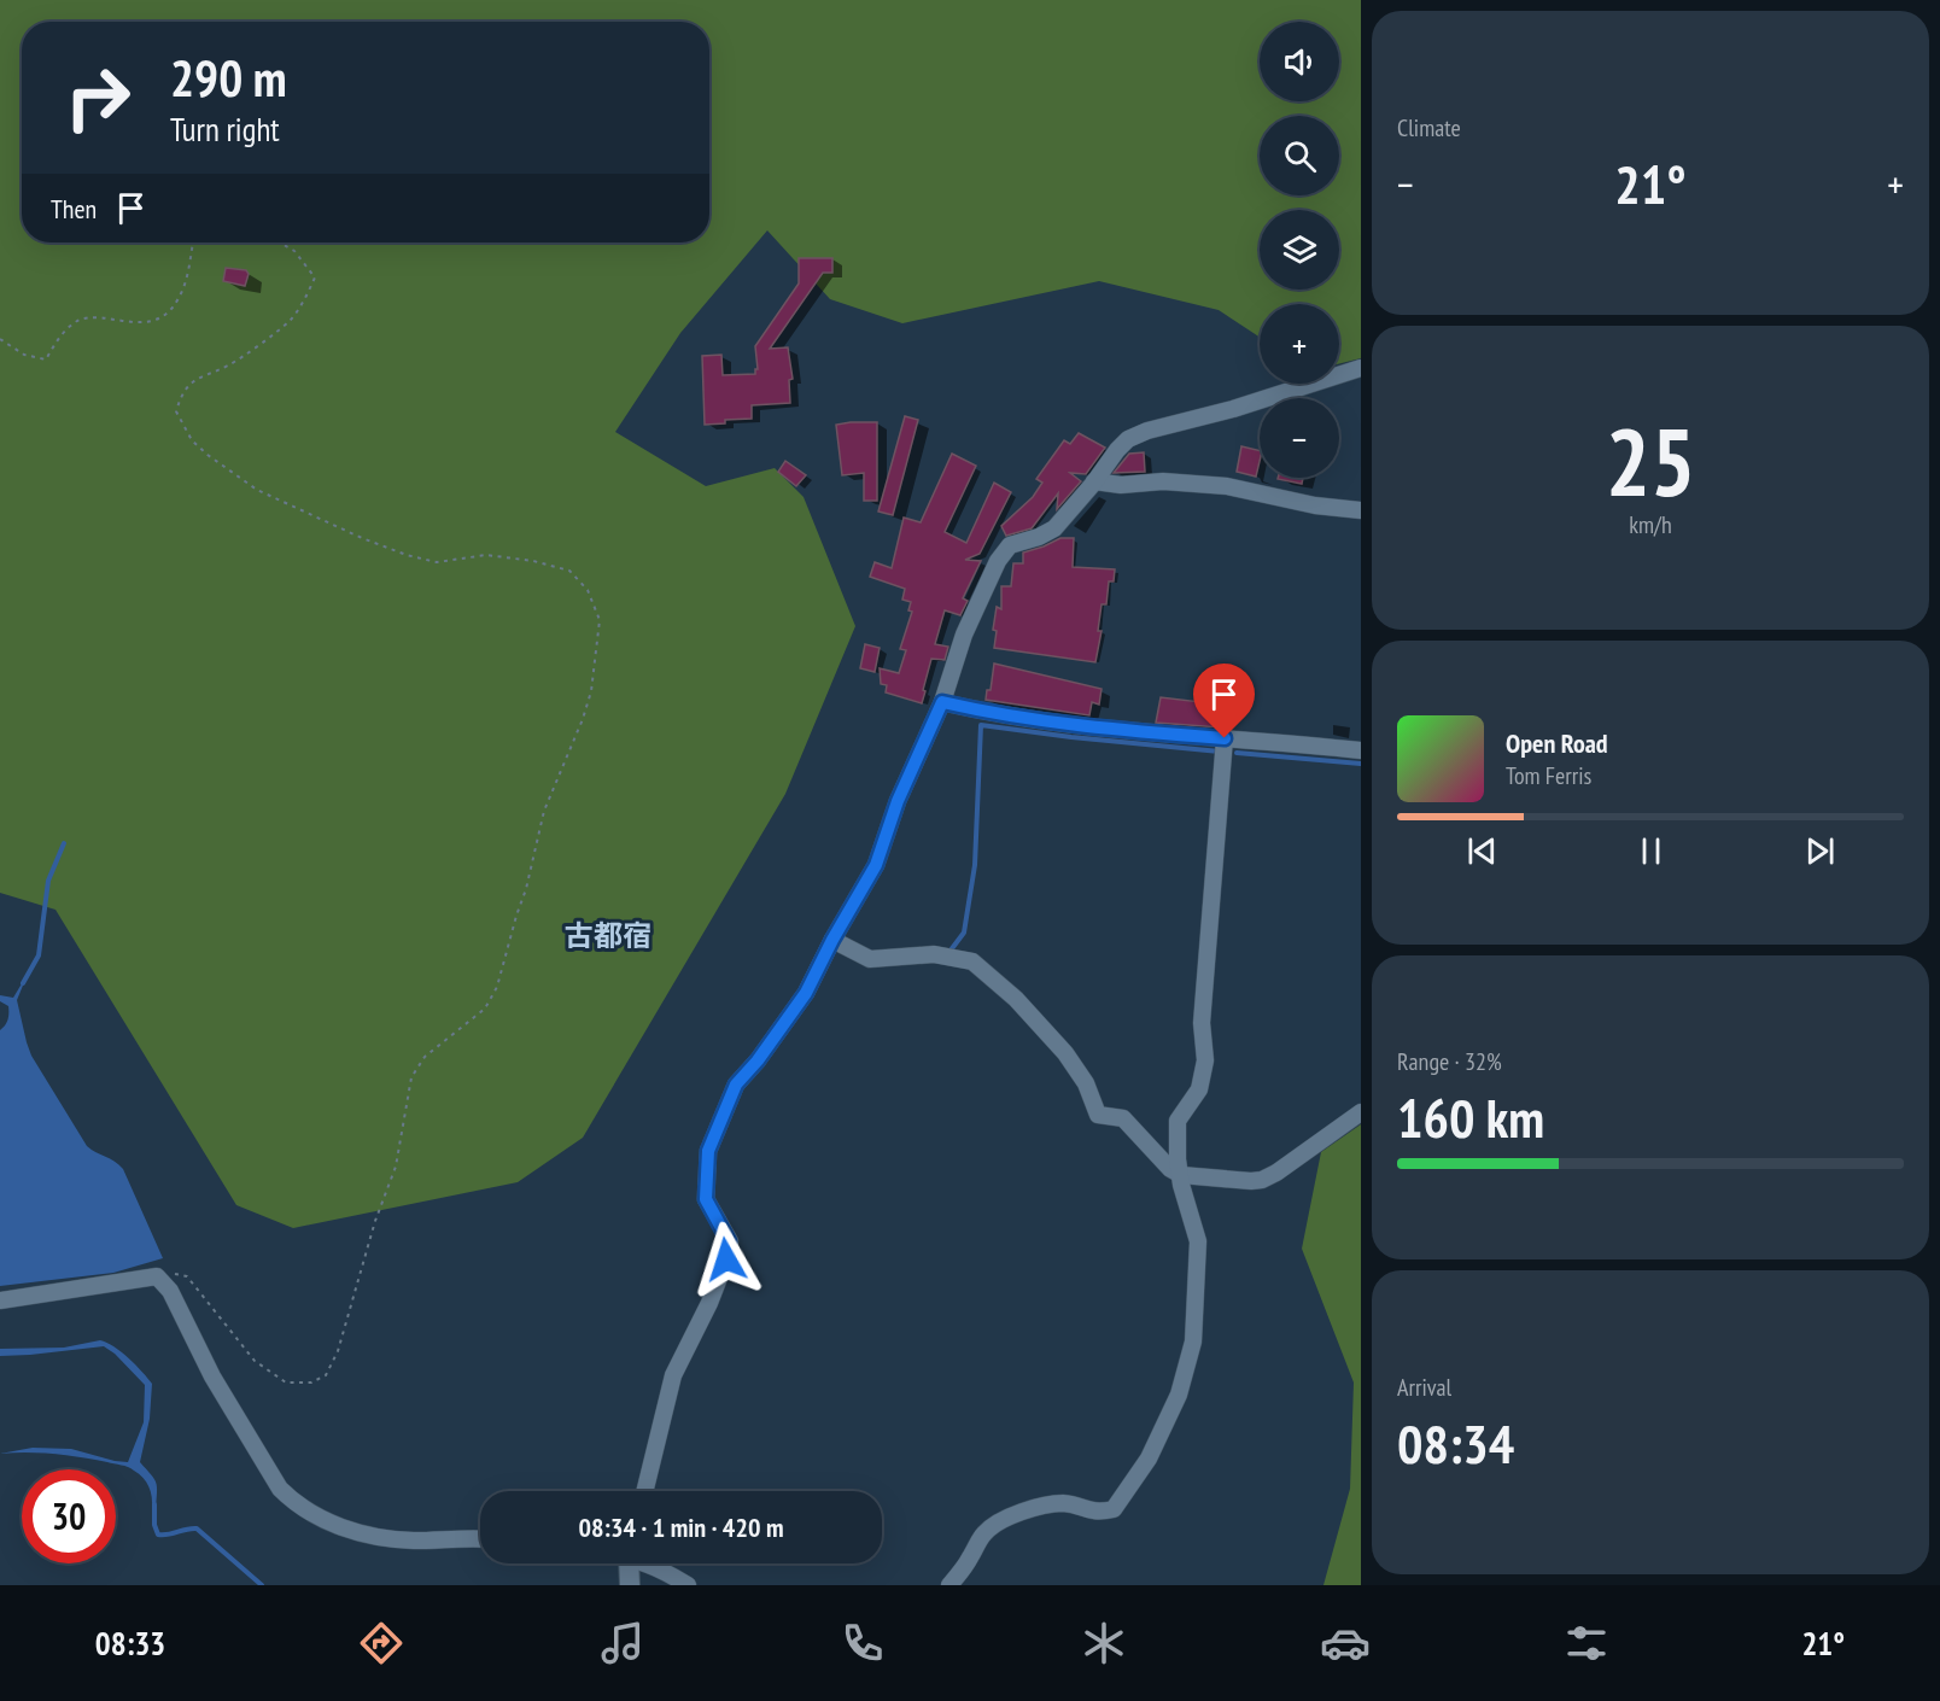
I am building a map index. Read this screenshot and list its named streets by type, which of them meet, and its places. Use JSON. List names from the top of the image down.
{
  "districts": ["古都宿"],
  "page": {
    "tile": [
      "Climate",
      ["25", "km/h"],
      ["Range · 32%", "160 km"],
      ["Arrival", "08:34"]
    ],
    "map_buttons": ["+", "−"],
    "turn": ["290 m", "Turn right"],
    "heat": ["−", "21°", "+"],
    "then": "Then",
    "song": ["Open Road", "Tom Ferris"],
    "limit": "30",
    "trip": "08:34 · 1 min · 420 m",
    "tabs": ["08:33", "21°"]
  }
}
